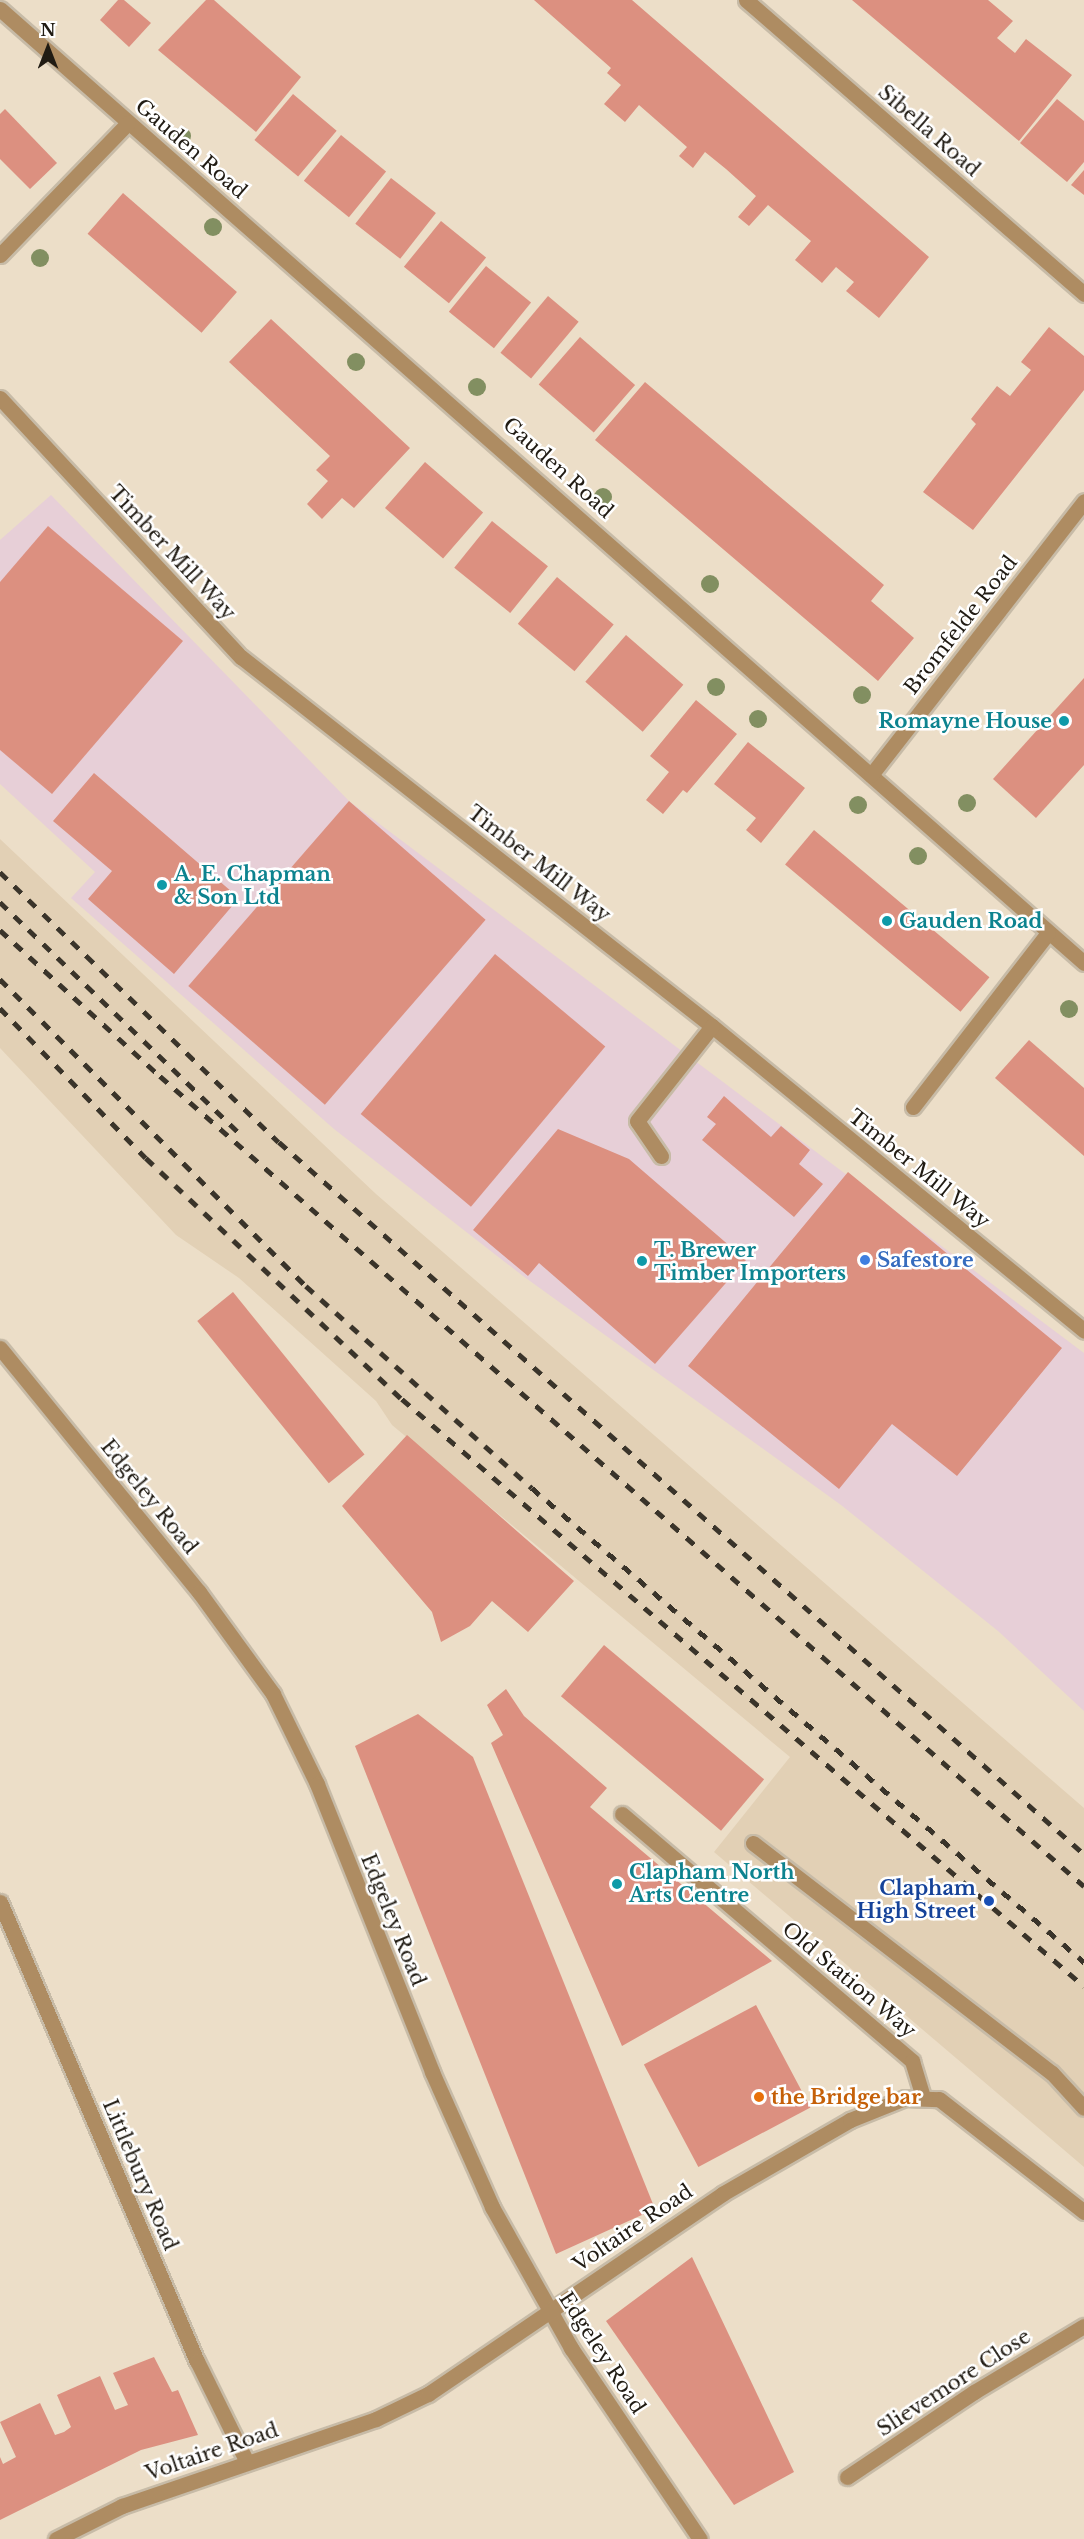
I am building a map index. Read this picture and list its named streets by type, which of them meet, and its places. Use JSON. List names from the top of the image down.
{
  "streets": {
    "street": [
      "Sibella Road",
      "Gauden Road",
      "Timber Mill Way",
      "Bromfelde Road",
      "Edgeley Road",
      "Old Station Way",
      "Littlebury Road",
      "Voltaire Road",
      "Slievemore Close"
    ]
  },
  "crossings": [
    ["Gauden Road", "Bromfelde Road"],
    ["Edgeley Road", "Voltaire Road"],
    ["Old Station Way", "Voltaire Road"],
    ["Littlebury Road", "Voltaire Road"]
  ],
  "places": [
    "Romayne House",
    "A. E. Chapman & Son Ltd",
    "Gauden Road",
    "Safestore",
    "T. Brewer Timber Importers",
    "Clapham North Arts Centre",
    "Clapham High Street",
    "the Bridge bar"
  ],
  "north": "top"
}
